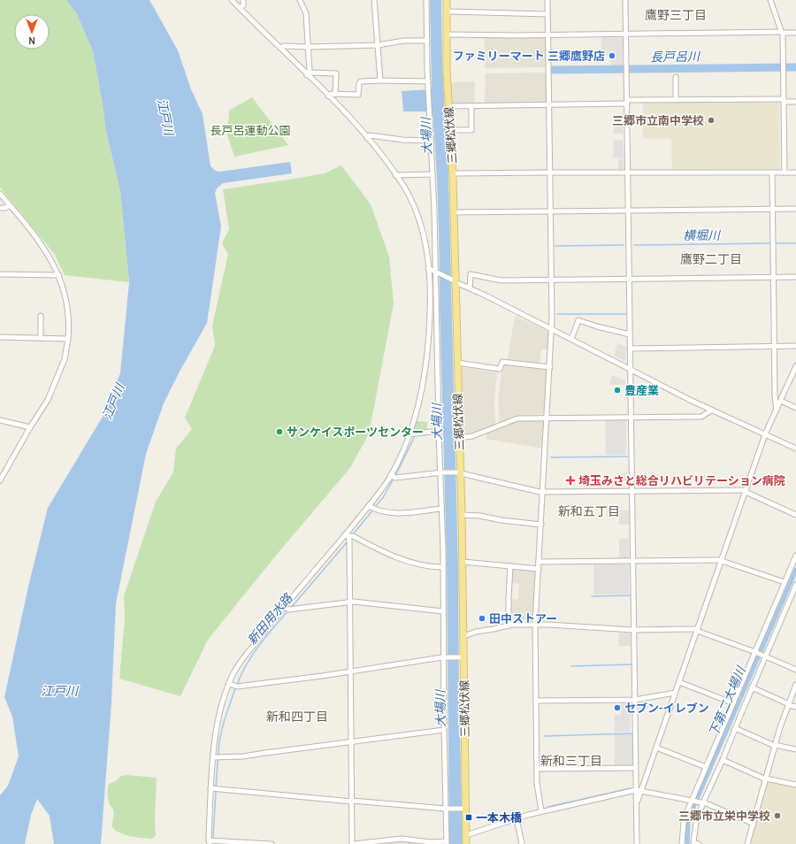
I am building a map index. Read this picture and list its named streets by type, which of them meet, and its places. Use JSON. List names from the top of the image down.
{
  "streets": {
    "main road": ["三郷松伏線"]
  },
  "districts": [
    "鷹野三丁目",
    "鷹野二丁目",
    "新和五丁目",
    "新和四丁目",
    "新和三丁目"
  ],
  "water": [
    "長戸呂川",
    "江戸川",
    "大場川",
    "横堀川",
    "新田用水路",
    "下第二大場川"
  ],
  "parks": ["長戸呂運動公園"],
  "places": {
    "other": [
      "ファミリーマート 三郷鷹野店",
      "三郷市立南中学校",
      "豊産業",
      "サンケイスポーツセンター",
      "田中ストアー",
      "セブン-イレブン",
      "三郷市立栄中学校"
    ],
    "health": ["埼玉みさと総合リハビリテーション病院"],
    "transit": ["一本木橋"]
  },
  "north": "bottom"
}
